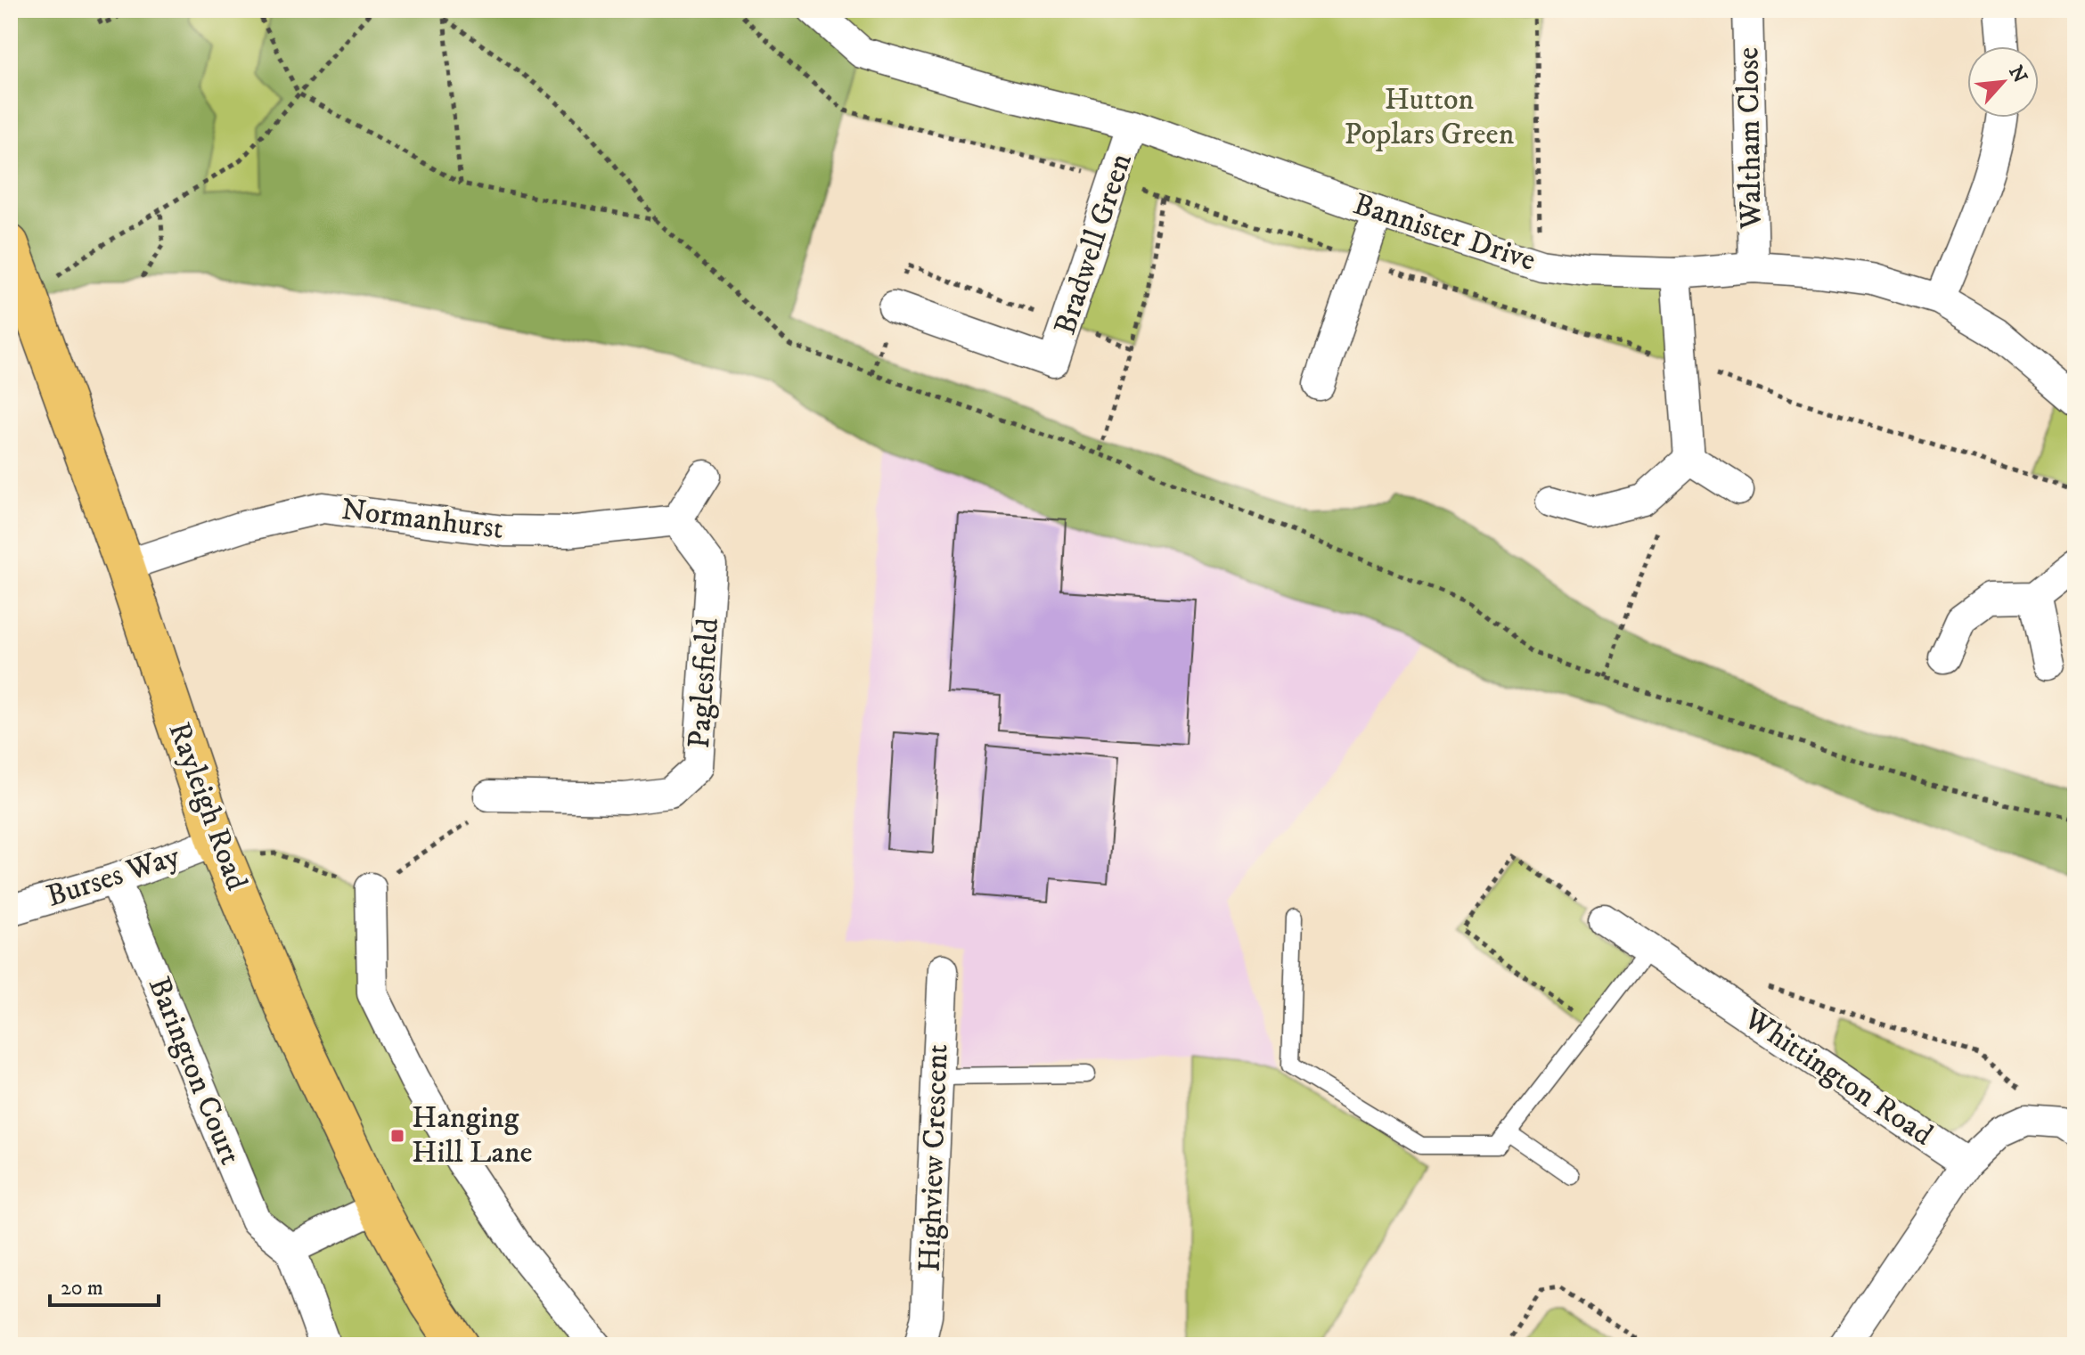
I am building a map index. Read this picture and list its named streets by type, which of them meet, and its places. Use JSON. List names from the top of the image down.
{
  "streets": {
    "main road": ["Rayleigh Road"],
    "street": [
      "Waltham Close",
      "Bannister Drive",
      "Bradwell Green",
      "Normanhurst",
      "Paglesfield",
      "Burses Way",
      "Barington Court",
      "Whittington Road",
      "Highview Crescent"
    ]
  },
  "crossings": [
    ["Waltham Close", "Bannister Drive"],
    ["Bannister Drive", "Bradwell Green"],
    ["Normanhurst", "Paglesfield"],
    ["Normanhurst", "Rayleigh Road"],
    ["Rayleigh Road", "Burses Way"],
    ["Burses Way", "Barington Court"]
  ],
  "parks": ["Hutton Poplars Green"],
  "places": {
    "transit": ["Hanging Hill Lane"]
  },
  "scale_bar": "20 m",
  "north": "top right"
}
